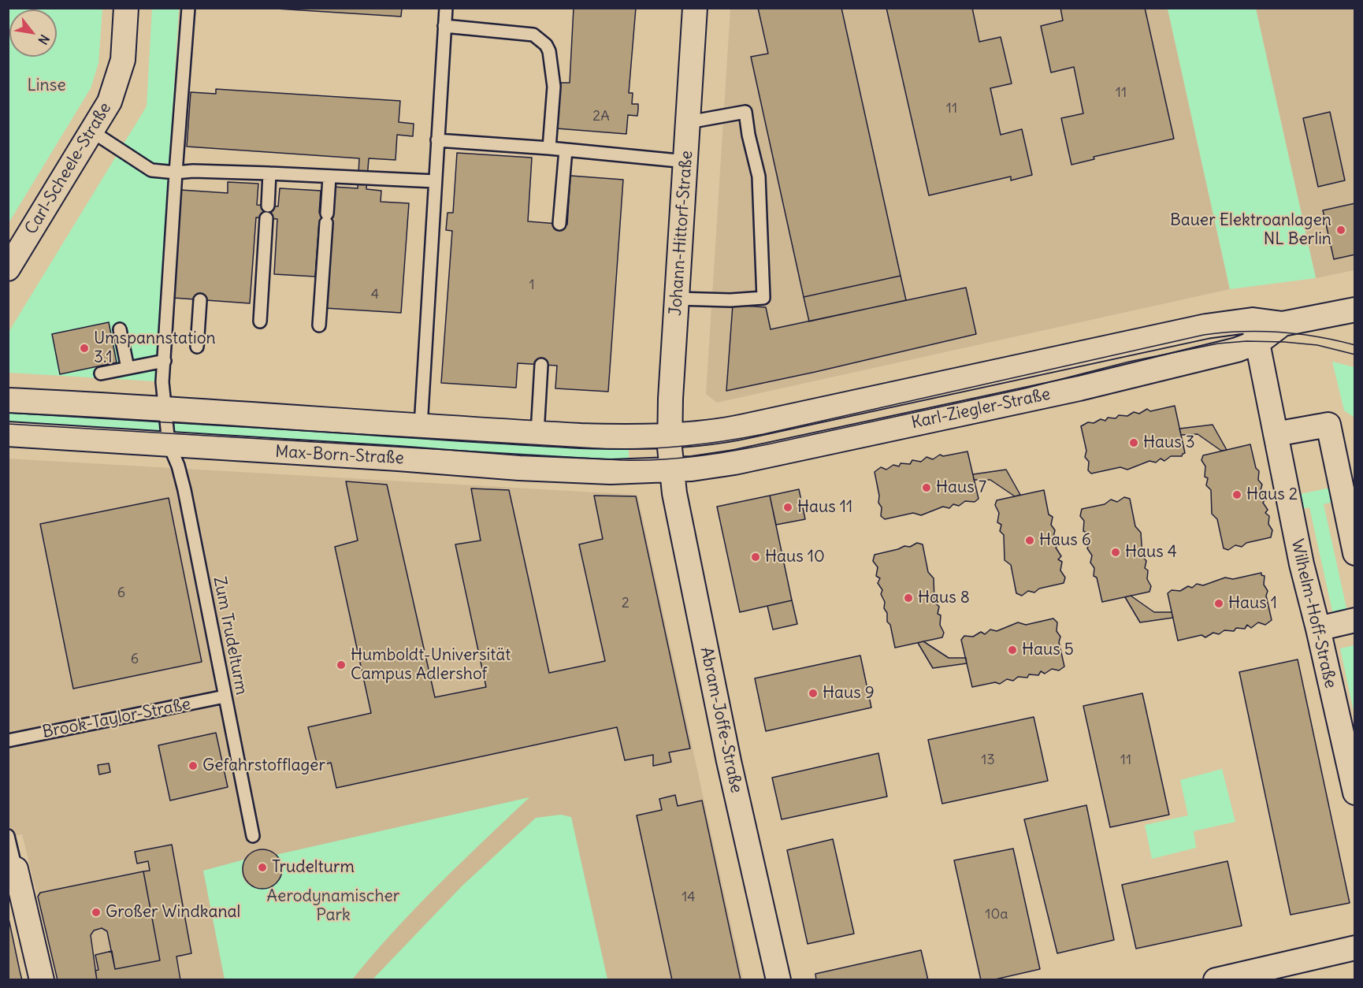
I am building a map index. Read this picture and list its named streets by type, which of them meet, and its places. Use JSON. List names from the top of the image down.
{
  "streets": {
    "street": [
      "Carl-Scheele-Straße",
      "Johann-Hittorf-Straße",
      "Karl-Ziegler-Straße",
      "Max-Born-Straße",
      "Wilhelm-Hoff-Straße",
      "Abram-Joffe-Straße"
    ],
    "lane": ["Zum Trudelturm", "Brook-Taylor-Straße"]
  },
  "crossings": [
    ["Johann-Hittorf-Straße", "Karl-Ziegler-Straße"],
    ["Johann-Hittorf-Straße", "Max-Born-Straße"],
    ["Johann-Hittorf-Straße", "Abram-Joffe-Straße"],
    ["Karl-Ziegler-Straße", "Max-Born-Straße"],
    ["Karl-Ziegler-Straße", "Wilhelm-Hoff-Straße"],
    ["Karl-Ziegler-Straße", "Abram-Joffe-Straße"],
    ["Max-Born-Straße", "Zum Trudelturm"],
    ["Max-Born-Straße", "Abram-Joffe-Straße"],
    ["Zum Trudelturm", "Brook-Taylor-Straße"]
  ],
  "parks": ["Linse", "Aerodynamischer Park"],
  "places": [
    "Bauer Elektroanlagen NL Berlin",
    "Umspannstation 3.1",
    "Haus 3",
    "Haus 7",
    "Haus 2",
    "Haus 11",
    "Haus 6",
    "Haus 4",
    "Haus 10",
    "Haus 8",
    "Haus 1",
    "Haus 5",
    "Humboldt-Universität Campus Adlershof",
    "Haus 9",
    "Gefahrstofflager",
    "Trudelturm",
    "Großer Windkanal"
  ],
  "house_numbers": [
    "11",
    "11",
    "2A",
    "1",
    "4",
    "6",
    "2",
    "6",
    "13",
    "11",
    "14",
    "10a"
  ],
  "north": "bottom right"
}
